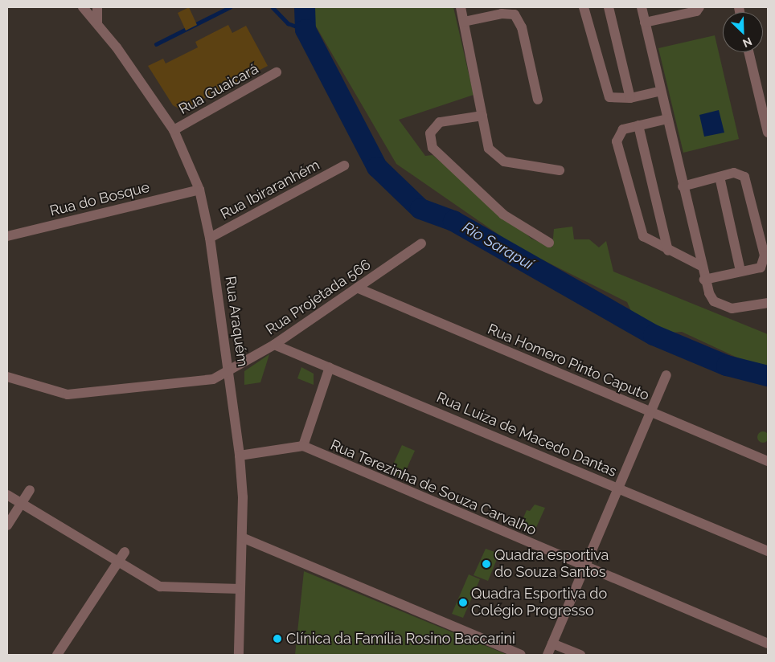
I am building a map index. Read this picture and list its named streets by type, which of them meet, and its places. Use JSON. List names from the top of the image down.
{
  "streets": {
    "street": [
      "Rua Guaicará",
      "Rua Ibiraranhém",
      "Rua do Bosque",
      "Rua Projetada 566",
      "Rua Araquém",
      "Rua Homero Pinto Caputo",
      "Rua Luiza de Macedo Dantas",
      "Rua Terezinha de Souza Carvalho"
    ]
  },
  "crossings": [
    ["Rua Guaicará", "Rua Araquém"],
    ["Rua Ibiraranhém", "Rua Araquém"],
    ["Rua do Bosque", "Rua Araquém"],
    ["Rua Projetada 566", "Rua Araquém"],
    ["Rua Projetada 566", "Rua Homero Pinto Caputo"],
    ["Rua Projetada 566", "Rua Luiza de Macedo Dantas"]
  ],
  "water": ["Rio Sarapuí"],
  "places": ["Quadra esportiva do Souza Santos", "Quadra Esportiva do Colégio Progresso", "Clínica da Família Rosino Baccarini"],
  "north": "bottom right"
}
